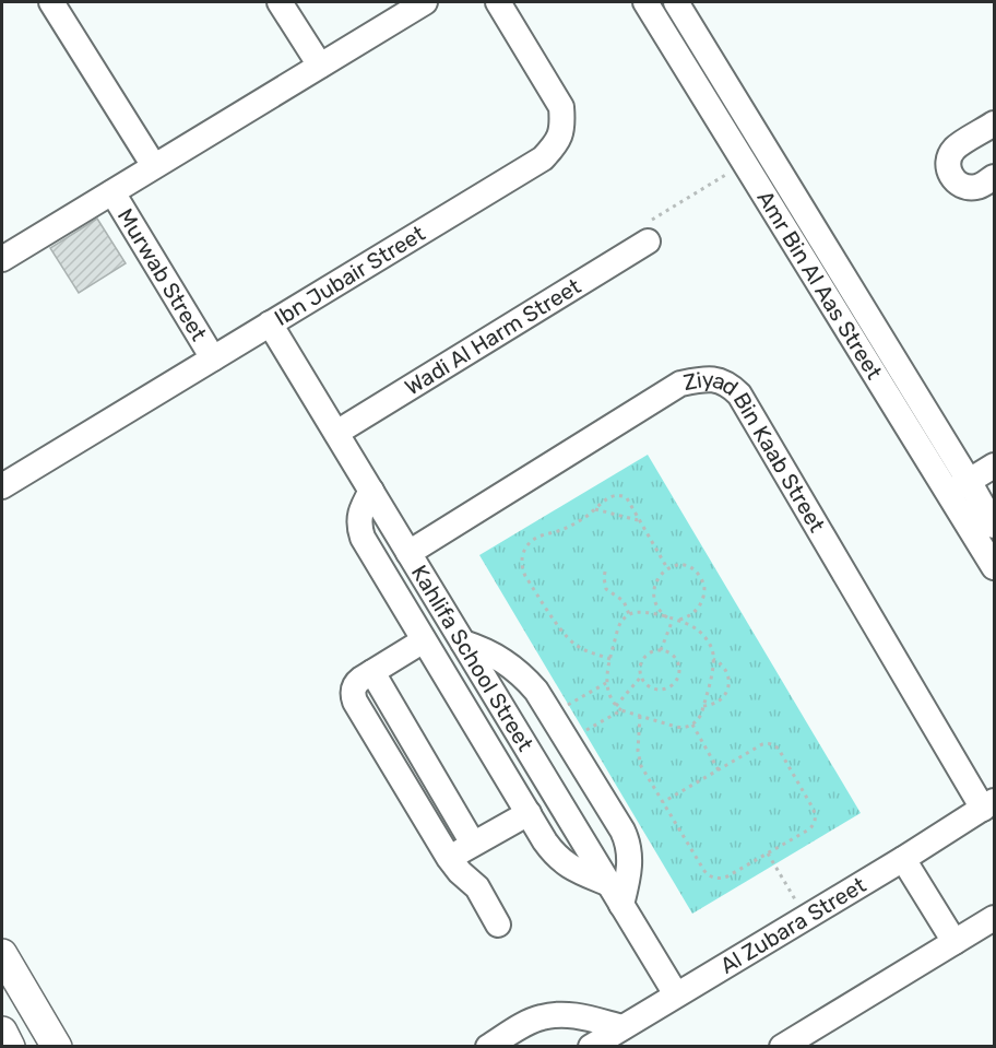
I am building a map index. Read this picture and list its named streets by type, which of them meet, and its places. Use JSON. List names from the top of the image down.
{
  "streets": {
    "street": [
      "Murwab Street",
      "Ibn Jubair Street",
      "Amr Bin Al Aas Street",
      "Wadi Al Harm Street",
      "Ziyad Bin Kaab Street",
      "Kahlifa School Street",
      "Al Zubara Street"
    ]
  },
  "crossings": [
    ["Murwab Street", "Ibn Jubair Street"],
    ["Ibn Jubair Street", "Kahlifa School Street"],
    ["Wadi Al Harm Street", "Kahlifa School Street"],
    ["Ziyad Bin Kaab Street", "Kahlifa School Street"],
    ["Ziyad Bin Kaab Street", "Al Zubara Street"],
    ["Kahlifa School Street", "Al Zubara Street"]
  ]
}
